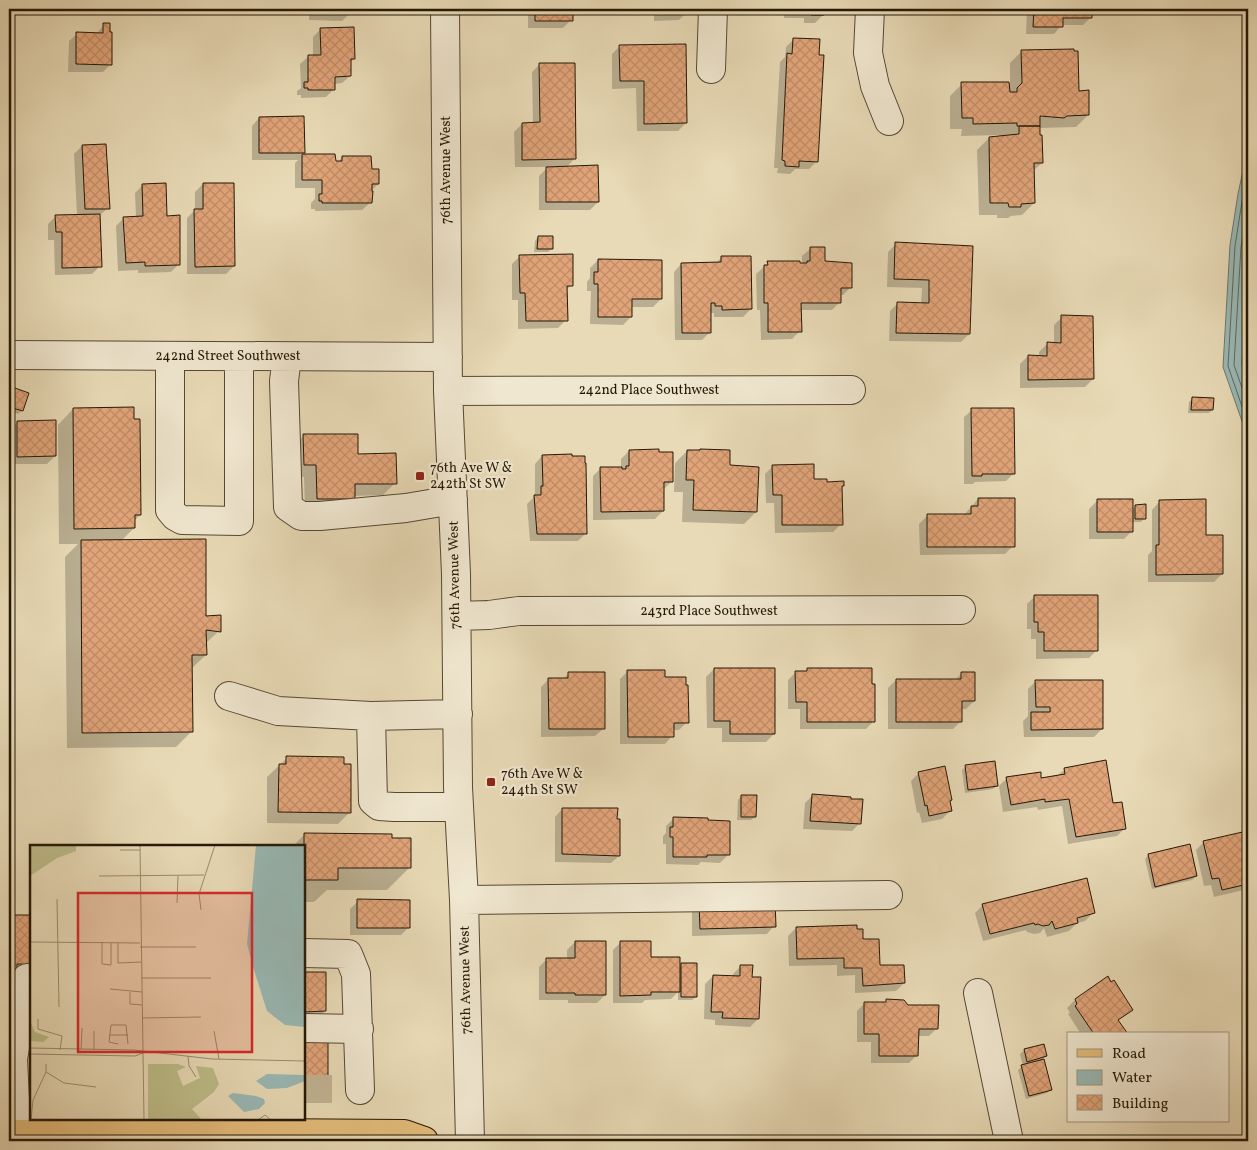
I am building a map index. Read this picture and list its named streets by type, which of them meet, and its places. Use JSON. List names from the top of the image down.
{
  "streets": {
    "street": [
      "76th Avenue West",
      "242nd Street Southwest",
      "242nd Place Southwest",
      "243rd Place Southwest"
    ]
  },
  "crossings": [
    ["76th Avenue West", "242nd Street Southwest"],
    ["76th Avenue West", "242nd Place Southwest"],
    ["76th Avenue West", "243rd Place Southwest"]
  ],
  "places": {
    "transit": ["76th Ave W & 242th St SW", "76th Ave W & 244th St SW"]
  },
  "legend": ["Road", "Water", "Building"]
}
